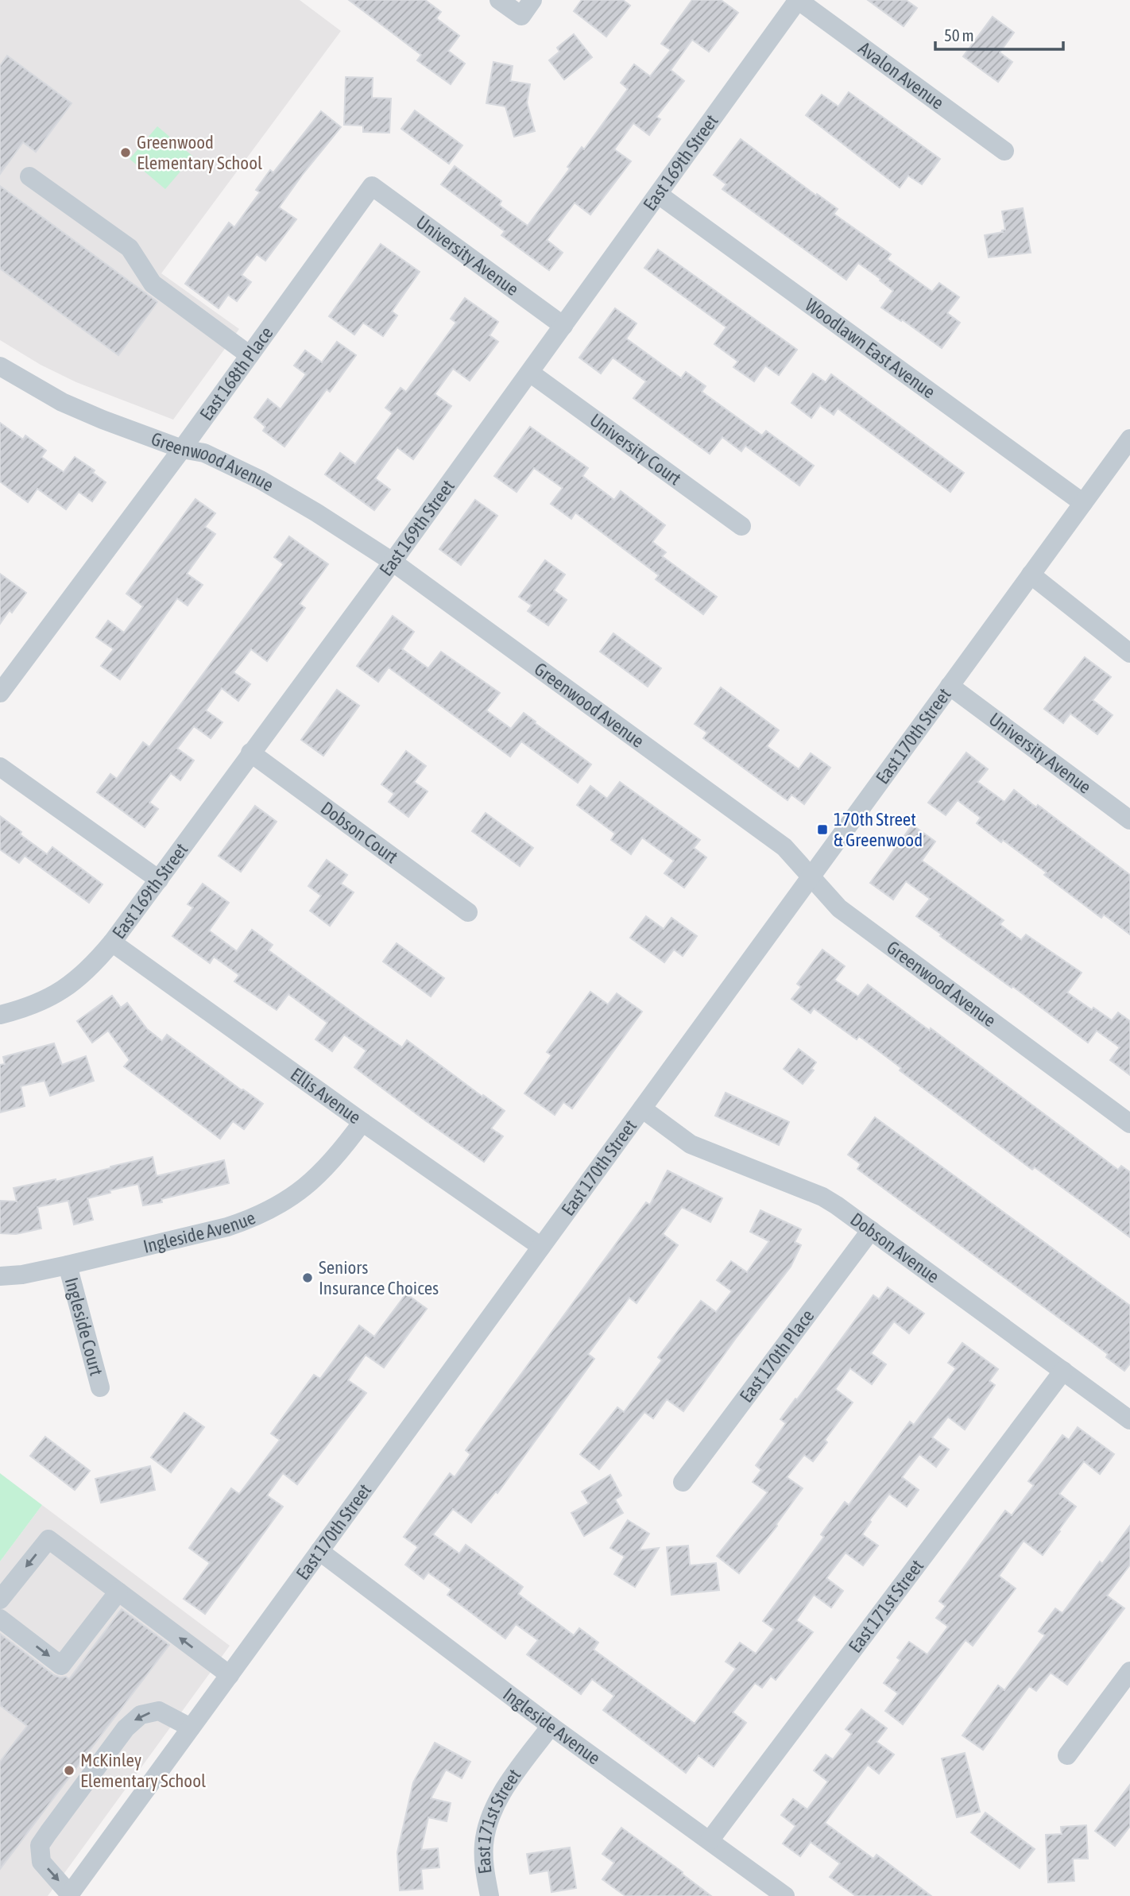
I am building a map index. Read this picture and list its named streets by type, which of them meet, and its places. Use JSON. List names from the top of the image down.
{
  "streets": {
    "street": [
      "Avalon Avenue",
      "East 169th Street",
      "University Avenue",
      "Woodlawn East Avenue",
      "East 168th Place",
      "University Court",
      "Greenwood Avenue",
      "East 170th Street",
      "Dobson Court",
      "Ellis Avenue",
      "Ingleside Avenue",
      "Dobson Avenue",
      "Ingleside Court",
      "East 170th Place",
      "East 171st Street"
    ]
  },
  "crossings": [
    ["Avalon Avenue", "East 169th Street"],
    ["East 169th Street", "University Avenue"],
    ["East 169th Street", "Woodlawn East Avenue"],
    ["East 169th Street", "University Court"],
    ["East 169th Street", "Greenwood Avenue"],
    ["East 169th Street", "Dobson Court"],
    ["East 169th Street", "Ellis Avenue"],
    ["University Avenue", "East 168th Place"],
    ["University Avenue", "East 170th Street"],
    ["Woodlawn East Avenue", "East 170th Street"],
    ["East 168th Place", "Greenwood Avenue"],
    ["Greenwood Avenue", "East 170th Street"],
    ["East 170th Street", "Ellis Avenue"],
    ["East 170th Street", "Ingleside Avenue"],
    ["East 170th Street", "Dobson Avenue"],
    ["Ellis Avenue", "Ingleside Avenue"],
    ["Ingleside Avenue", "Ingleside Court"],
    ["Ingleside Avenue", "East 171st Street"],
    ["Dobson Avenue", "East 170th Place"],
    ["Dobson Avenue", "East 171st Street"]
  ],
  "places": {
    "other": ["Greenwood Elementary School", "Seniors Insurance Choices", "McKinley Elementary School"],
    "transit": ["170th Street & Greenwood"]
  },
  "scale_bar": "50 m"
}
